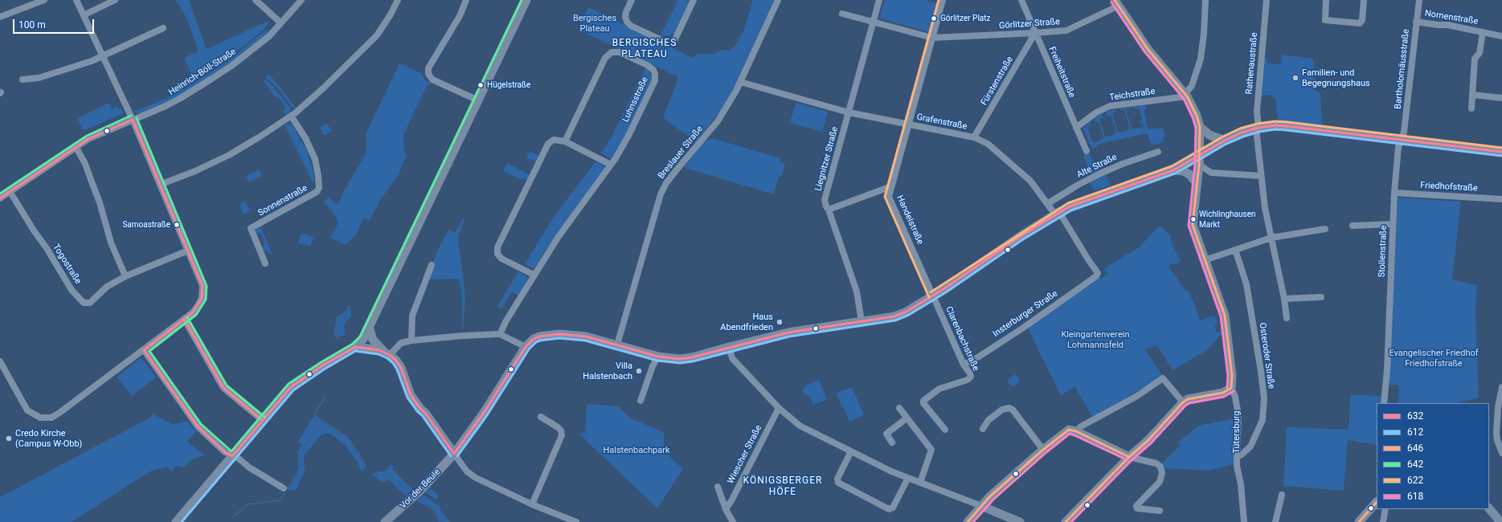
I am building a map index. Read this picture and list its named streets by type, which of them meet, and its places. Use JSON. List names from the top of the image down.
{
  "streets": {
    "street": [
      "Nornenstraße",
      "Görlitzer Straße",
      "Rathenaustraße",
      "Bartholomäusstraße",
      "Heinrich-Böll-Straße",
      "Freiheitstraße",
      "Fürstenstraße",
      "Teichstraße",
      "Luhnsstraße",
      "Grafenstraße",
      "Breslauer Straße",
      "Liegnitzer Straße",
      "Alte Straße",
      "Friedhofstraße",
      "Sonnenstraße",
      "Handelstraße",
      "Stollenstraße",
      "Togostraße",
      "Insterburger Straße",
      "Clarenbachstraße",
      "Osteroder Straße",
      "Tütersburg",
      "Wiescher Straße",
      "Vor der Beule"
    ]
  },
  "crossings": [
    ["Nornenstraße", "Bartholomäusstraße"],
    ["Görlitzer Straße", "Freiheitstraße"],
    ["Görlitzer Straße", "Fürstenstraße"],
    ["Görlitzer Straße", "Liegnitzer Straße"],
    ["Görlitzer Straße", "Handelstraße"],
    ["Görlitzer Straße", "Tütersburg"],
    ["Rathenaustraße", "Vor der Beule"],
    ["Bartholomäusstraße", "Stollenstraße"],
    ["Bartholomäusstraße", "Vor der Beule"],
    ["Heinrich-Böll-Straße", "Togostraße"],
    ["Freiheitstraße", "Fürstenstraße"],
    ["Freiheitstraße", "Teichstraße"],
    ["Fürstenstraße", "Grafenstraße"],
    ["Teichstraße", "Tütersburg"],
    ["Grafenstraße", "Breslauer Straße"],
    ["Grafenstraße", "Liegnitzer Straße"],
    ["Grafenstraße", "Alte Straße"],
    ["Grafenstraße", "Handelstraße"],
    ["Grafenstraße", "Insterburger Straße"],
    ["Grafenstraße", "Vor der Beule"],
    ["Breslauer Straße", "Vor der Beule"],
    ["Liegnitzer Straße", "Vor der Beule"],
    ["Friedhofstraße", "Stollenstraße"],
    ["Handelstraße", "Clarenbachstraße"],
    ["Handelstraße", "Vor der Beule"],
    ["Stollenstraße", "Vor der Beule"],
    ["Insterburger Straße", "Clarenbachstraße"],
    ["Clarenbachstraße", "Vor der Beule"],
    ["Osteroder Straße", "Tütersburg"],
    ["Tütersburg", "Vor der Beule"]
  ],
  "districts": ["BERGISCHES PLATEAU", "KÖNIGSBERGER HÖFE"],
  "parks": [
    "Bergisches Plateau",
    "Kleingartenverein Lohmannsfeld",
    "Evangelischer Friedhof Friedhofstraße",
    "Halstenbachpark"
  ],
  "places": [
    "Görlitzer Platz",
    "Familien- und Begegnungshaus",
    "Hügelstraße",
    "Wichlinghausen Markt",
    "Samoastraße",
    "Haus Abendfrieden",
    "Villa Halstenbach",
    "Credo Kirche (Campus W-Obb)"
  ],
  "lines": [
    "transit line 646",
    "transit line 642",
    "transit line 622",
    "transit line 618",
    "transit line 632",
    "transit line 612"
  ],
  "legend": [
    "632",
    "612",
    "646",
    "642",
    "622",
    "618"
  ],
  "scale_bar": "100 m"
}
